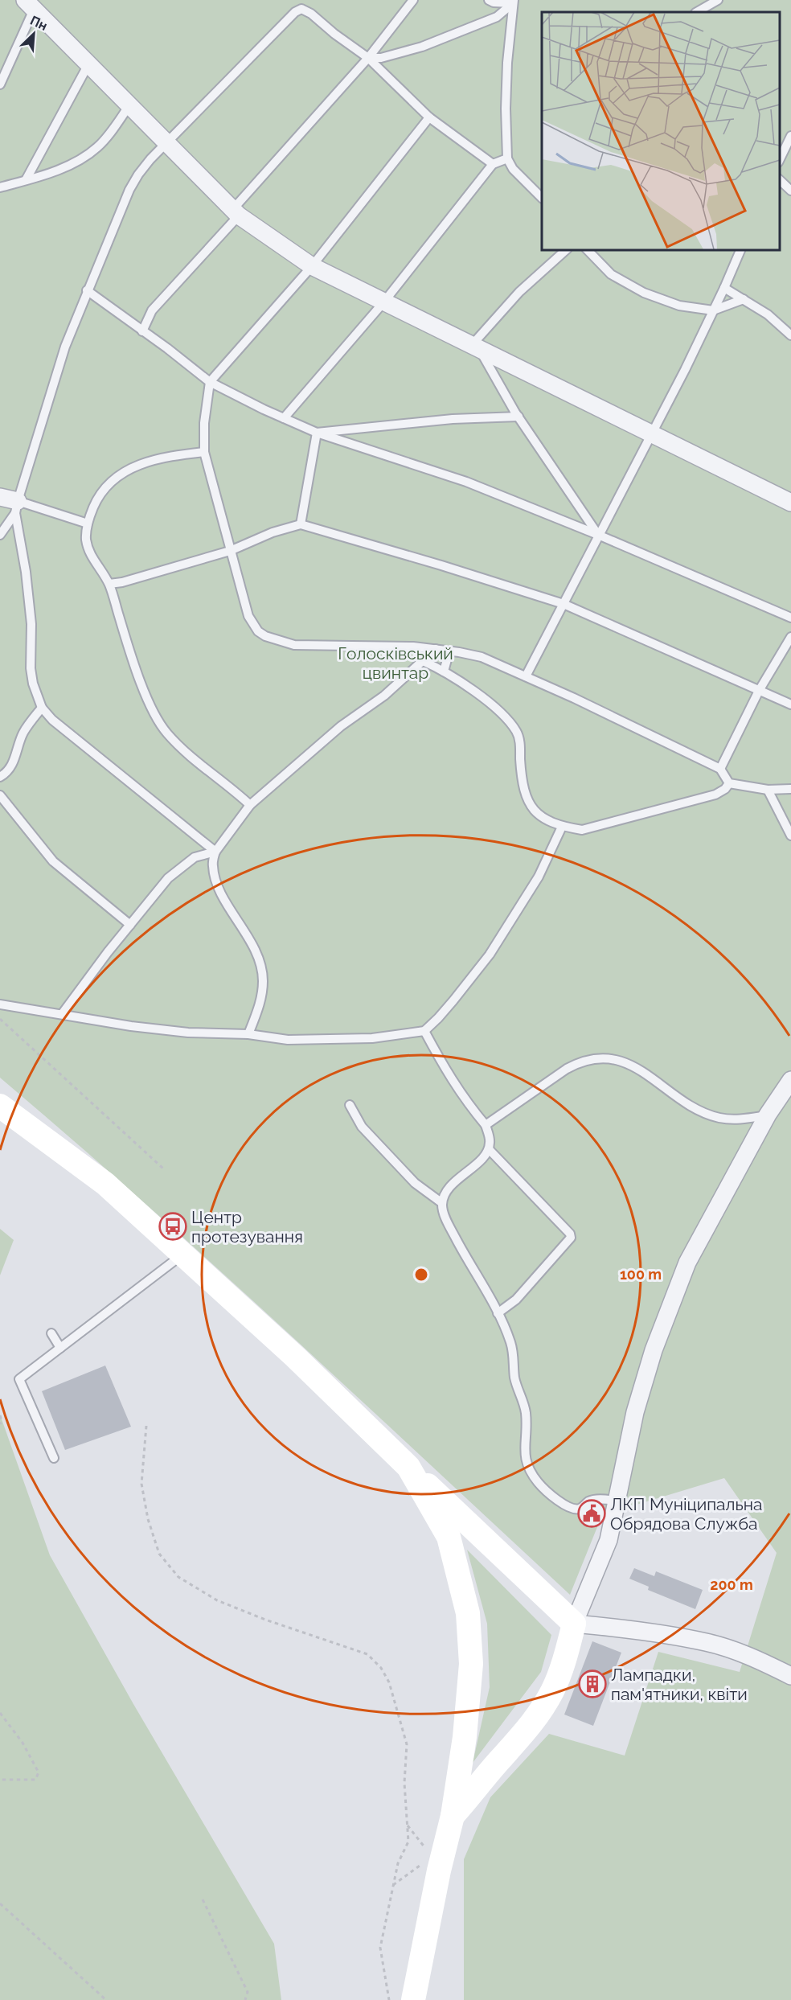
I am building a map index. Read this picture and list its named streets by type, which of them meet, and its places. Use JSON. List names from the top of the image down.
{
  "parks": ["Голосківський цвинтар"],
  "places": {
    "bus stop": ["Центр протезування"],
    "public building": ["ЛКП Муніципальна Обрядова Служба"],
    "building": ["Лампадки, пам'ятники, квіти"]
  },
  "north": "top right",
  "rings": ["100 m", "200 m"]
}
